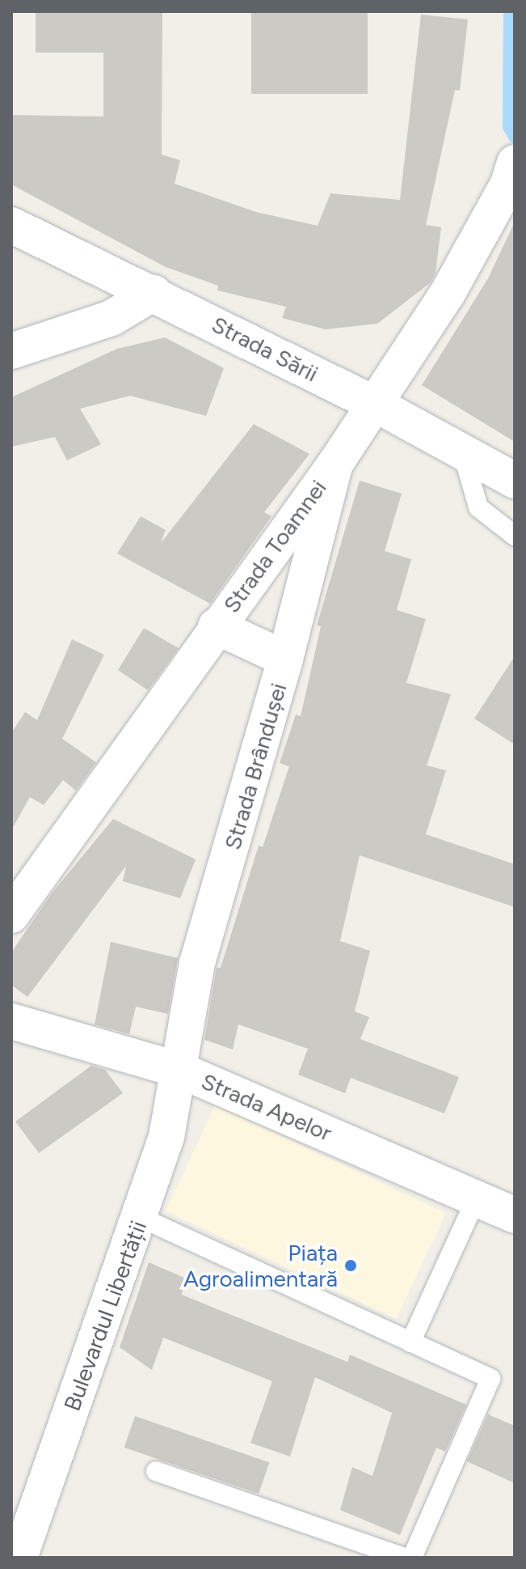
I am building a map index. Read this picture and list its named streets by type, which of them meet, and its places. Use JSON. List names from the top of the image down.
{
  "streets": {
    "street": [
      "Strada Sării",
      "Strada Toamnei",
      "Strada Brândușei",
      "Strada Apelor",
      "Bulevardul Libertății"
    ]
  },
  "crossings": [
    ["Strada Sării", "Strada Toamnei"],
    ["Strada Toamnei", "Strada Brândușei"],
    ["Strada Brândușei", "Strada Apelor"],
    ["Strada Brândușei", "Bulevardul Libertății"],
    ["Strada Apelor", "Bulevardul Libertății"]
  ],
  "places": ["Piața Agroalimentară"]
}
